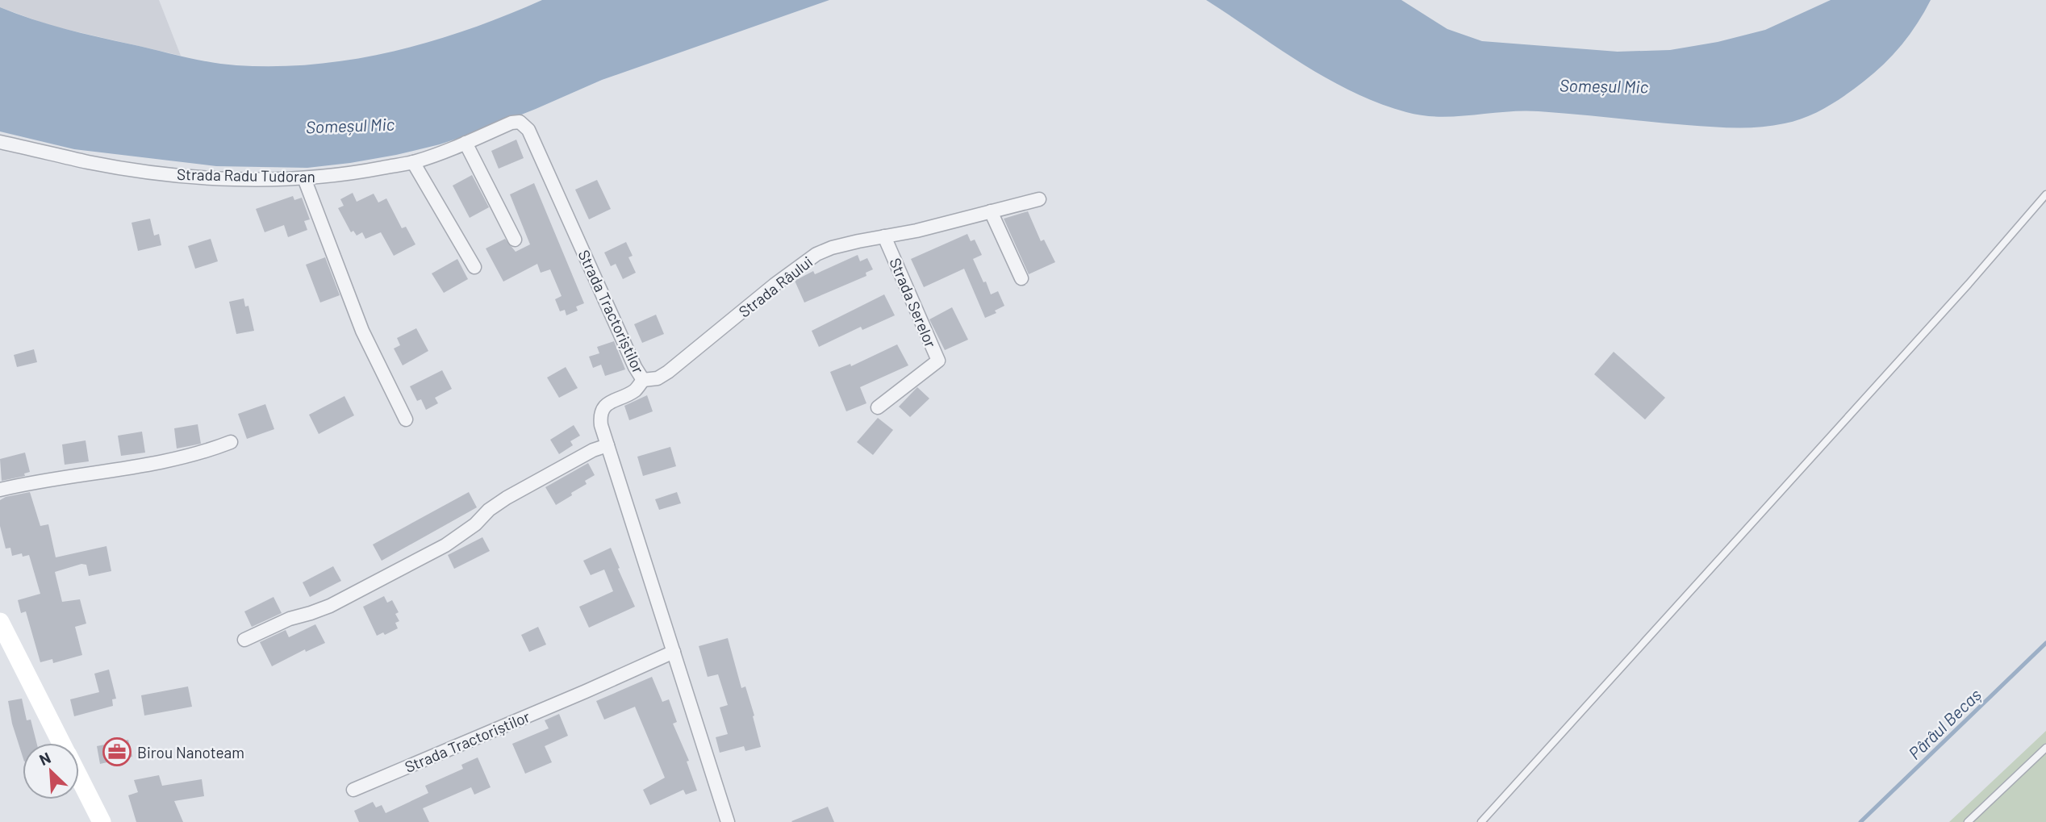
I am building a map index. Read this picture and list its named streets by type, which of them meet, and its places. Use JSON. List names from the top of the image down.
{
  "streets": {
    "street": [
      "Strada Radu Tudoran",
      "Strada Râului",
      "Strada Serelor",
      "Strada Tractoriștilor"
    ]
  },
  "crossings": [
    ["Strada Radu Tudoran", "Strada Tractoriștilor"],
    ["Strada Râului", "Strada Serelor"],
    ["Strada Râului", "Strada Tractoriștilor"]
  ],
  "water": ["Someșul Mic", "Pârâul Becaș"],
  "places": {
    "office": ["Birou Nanoteam"]
  },
  "north": "top left"
}
